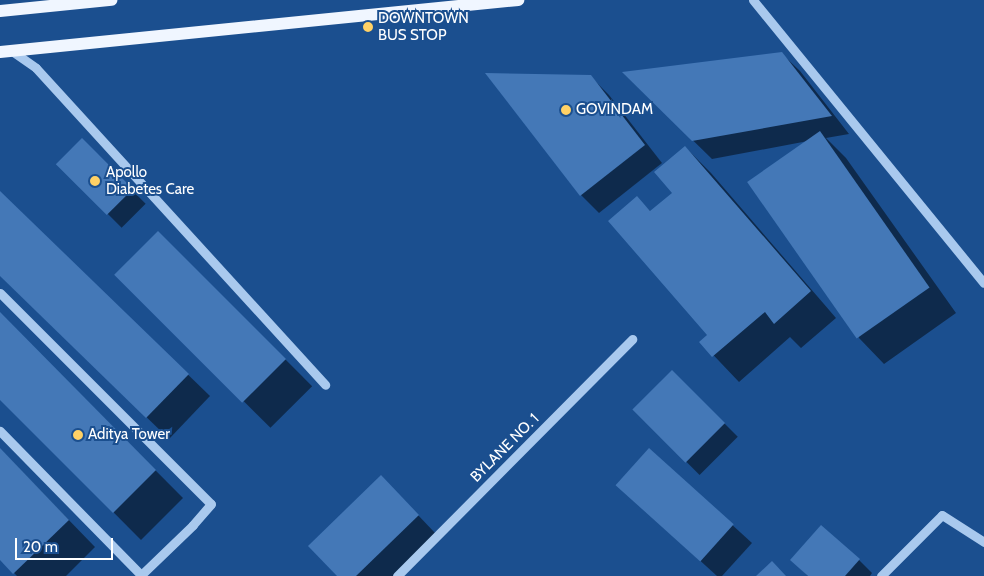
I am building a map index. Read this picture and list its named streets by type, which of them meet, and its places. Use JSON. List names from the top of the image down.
{
  "streets": {
    "street": ["BYLANE NO. 1"]
  },
  "places": [
    "DOWNTOWN BUS STOP",
    "GOVINDAM",
    "Apollo Diabetes Care",
    "Aditya Tower"
  ],
  "scale_bar": "20 m"
}
